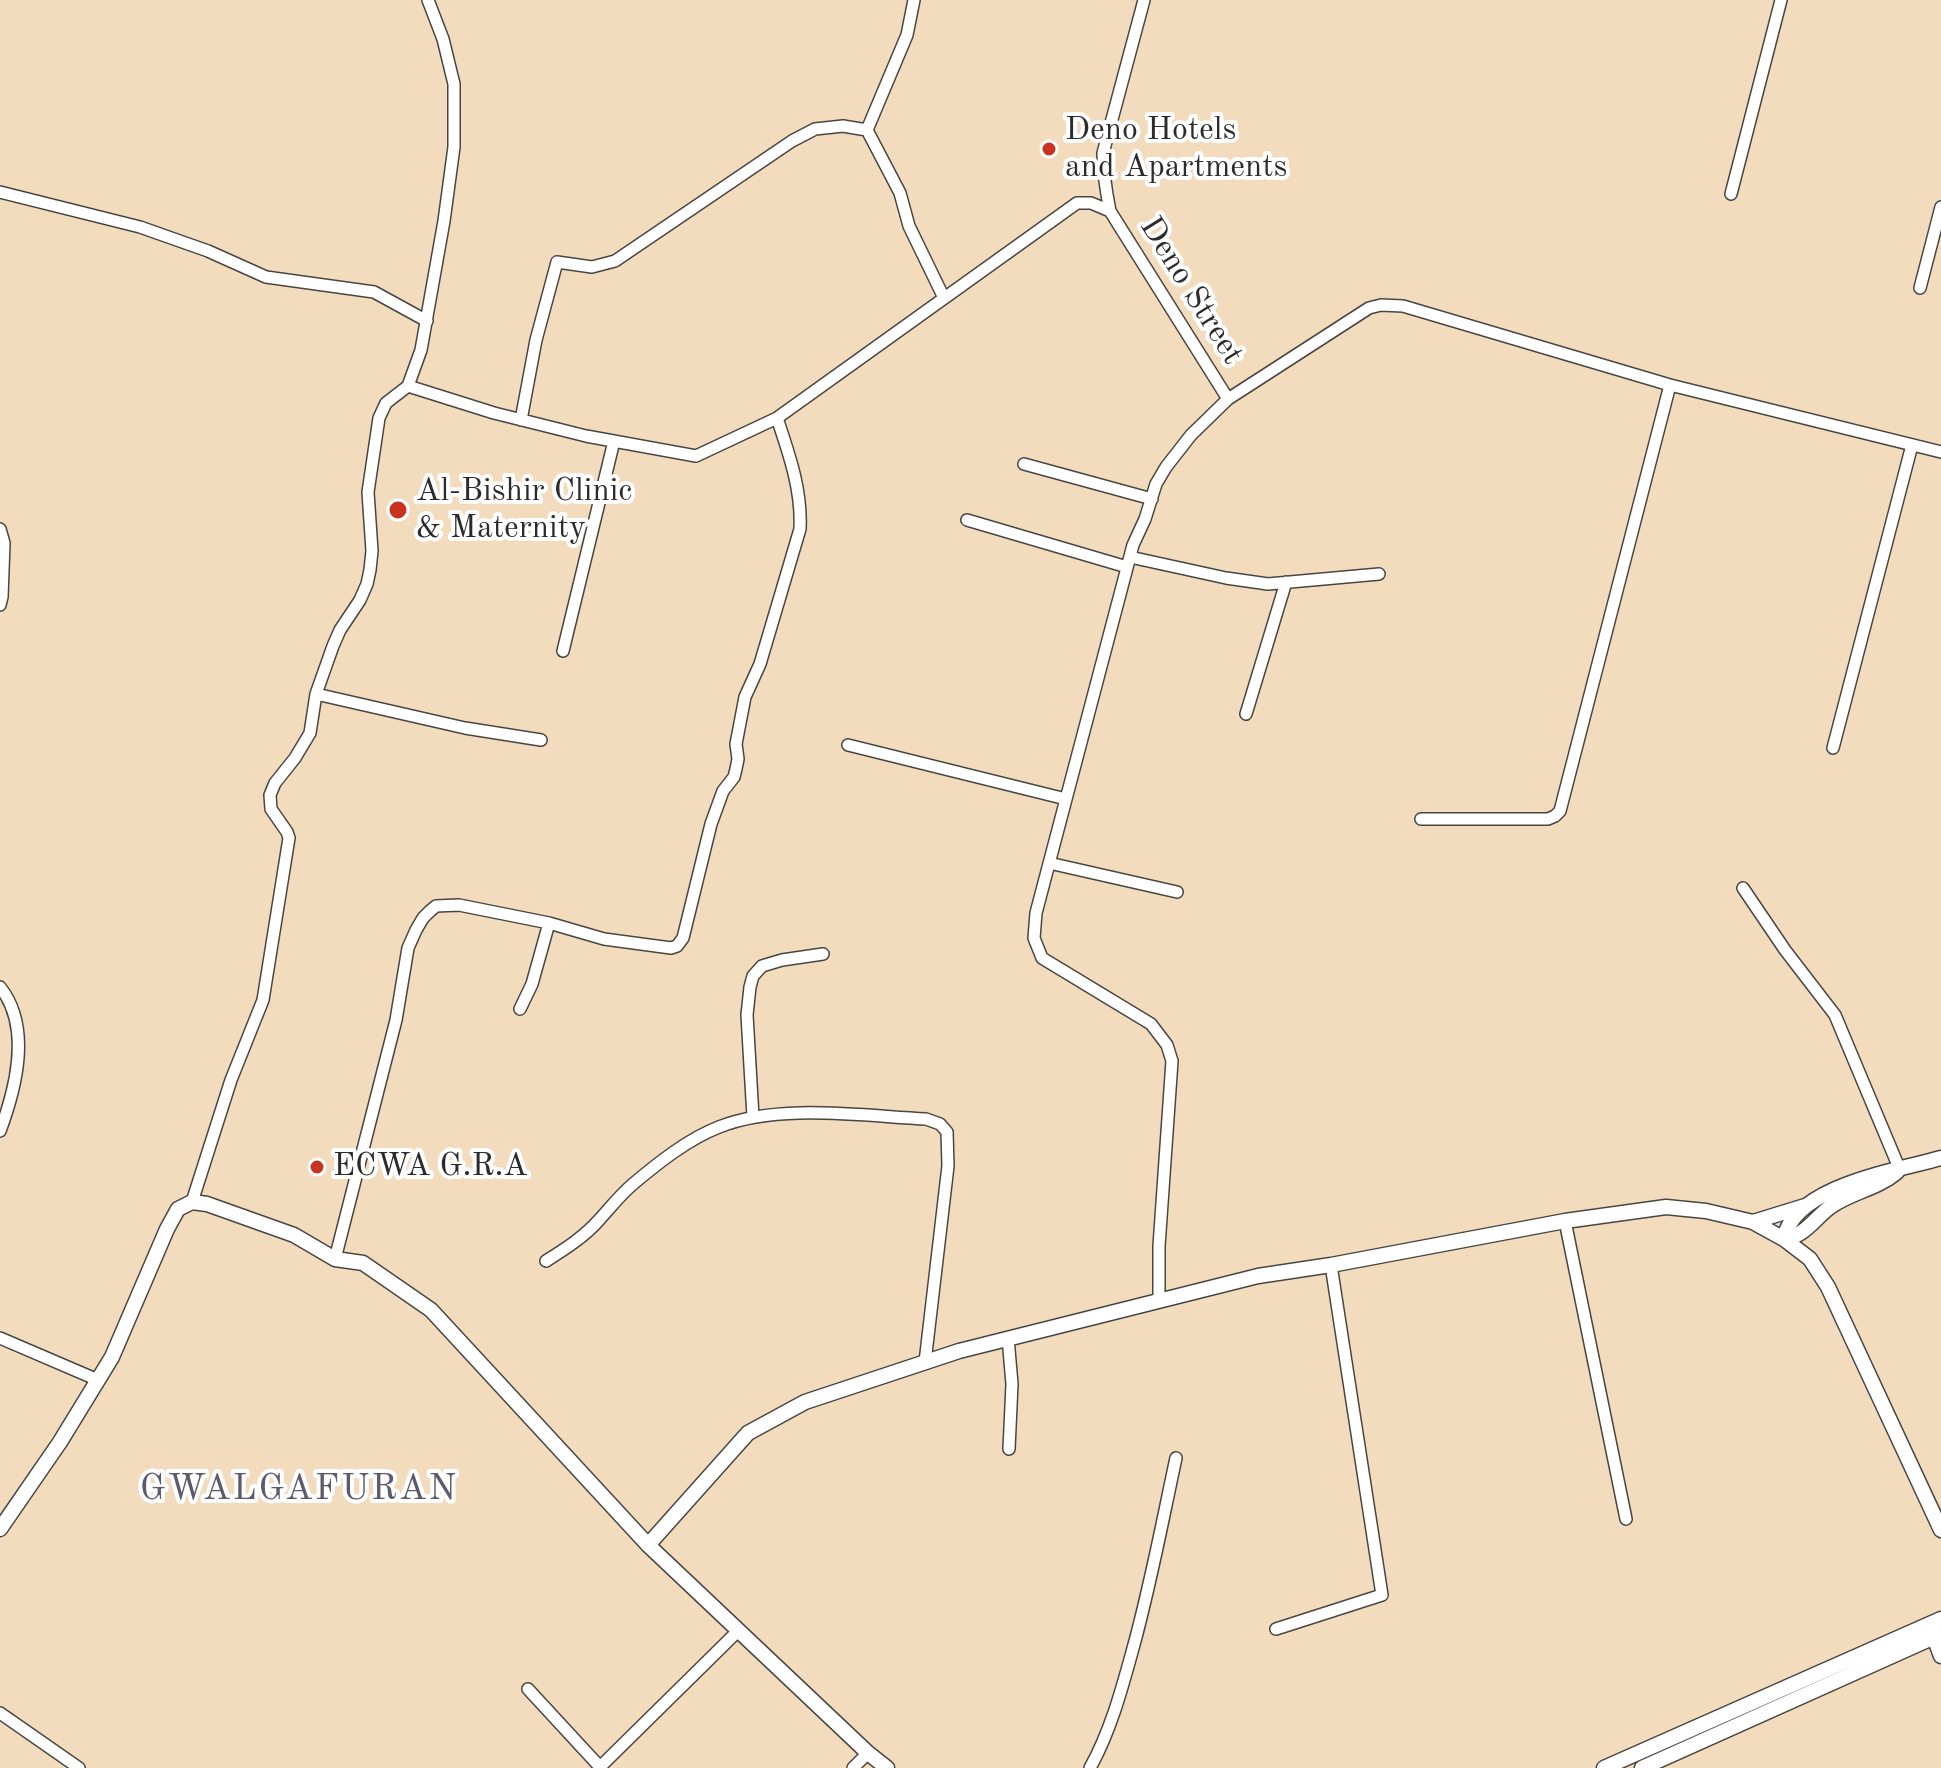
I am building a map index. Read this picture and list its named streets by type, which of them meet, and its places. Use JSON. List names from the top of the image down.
{
  "streets": {
    "street": ["Deno Street"]
  },
  "districts": ["GWALGAFURAN"],
  "places": ["Deno Hotels and Apartments", "Al-Bishir Clinic & Maternity", "ECWA G.R.A"]
}
